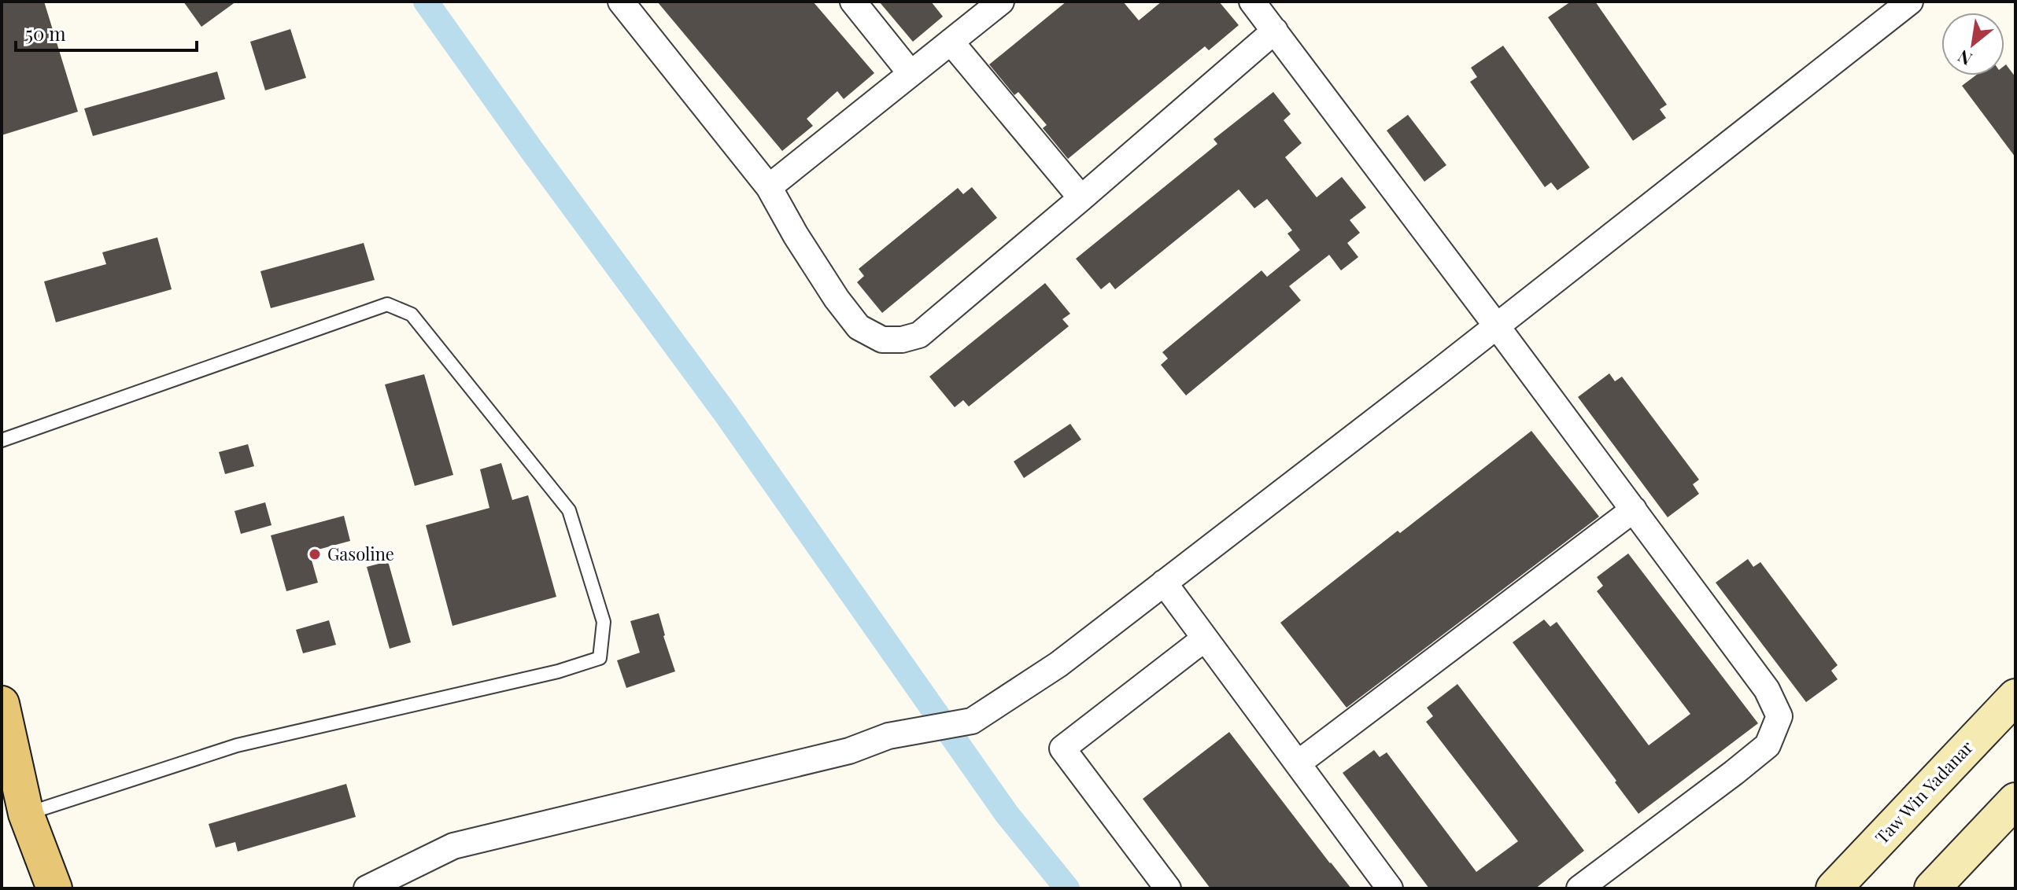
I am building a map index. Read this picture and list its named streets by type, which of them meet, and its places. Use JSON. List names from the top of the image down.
{
  "streets": {
    "main road": ["Taw Win Yadanar"]
  },
  "places": ["Gasoline"],
  "scale_bar": "50 m",
  "north": "bottom left"
}
